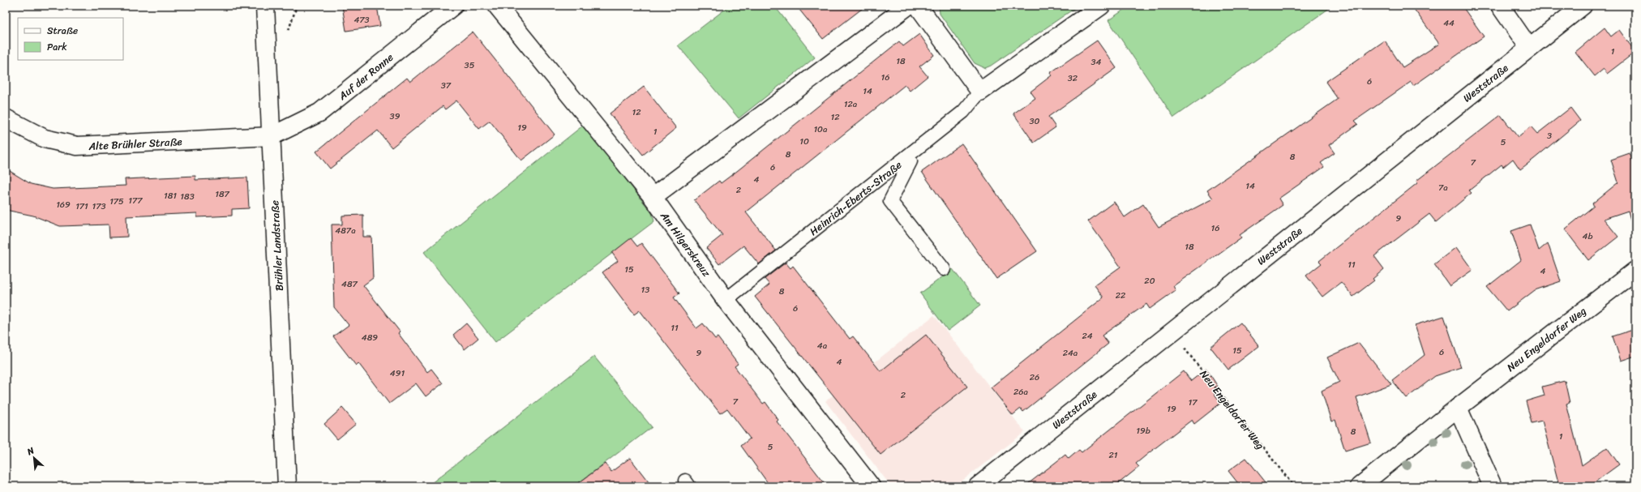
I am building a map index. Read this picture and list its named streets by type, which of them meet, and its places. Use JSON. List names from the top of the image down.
{
  "streets": {
    "street": [
      "Auf der Ronne",
      "Weststraße",
      "Alte Brühler Straße",
      "Heinrich-Eberts-Straße",
      "Am Hilgerskreuz",
      "Brühler Landstraße",
      "Neu Engeldorfer Weg"
    ]
  },
  "crossings": [
    ["Auf der Ronne", "Alte Brühler Straße"],
    ["Auf der Ronne", "Brühler Landstraße"],
    ["Weststraße", "Neu Engeldorfer Weg"],
    ["Alte Brühler Straße", "Brühler Landstraße"],
    ["Heinrich-Eberts-Straße", "Am Hilgerskreuz"]
  ],
  "house_numbers": [
    "473",
    "44",
    "1",
    "18",
    "34",
    "35",
    "16",
    "32",
    "6",
    "37",
    "14",
    "12a",
    "12",
    "39",
    "12",
    "30",
    "19",
    "10a",
    "1",
    "3",
    "10",
    "5",
    "8",
    "8",
    "7",
    "6",
    "4",
    "14",
    "7a",
    "2",
    "187",
    "181",
    "183",
    "177",
    "175",
    "169",
    "171",
    "173",
    "9",
    "16",
    "487a",
    "4b",
    "18",
    "11",
    "15",
    "4",
    "20",
    "487",
    "13",
    "8",
    "22",
    "6",
    "11",
    "24",
    "489",
    "4a",
    "15",
    "6",
    "9",
    "24a",
    "4",
    "491",
    "26",
    "26a",
    "2",
    "7",
    "17",
    "19",
    "19b",
    "8",
    "1",
    "5",
    "21"
  ],
  "legend": ["Straße", "Park"],
  "north": "top left"
}
